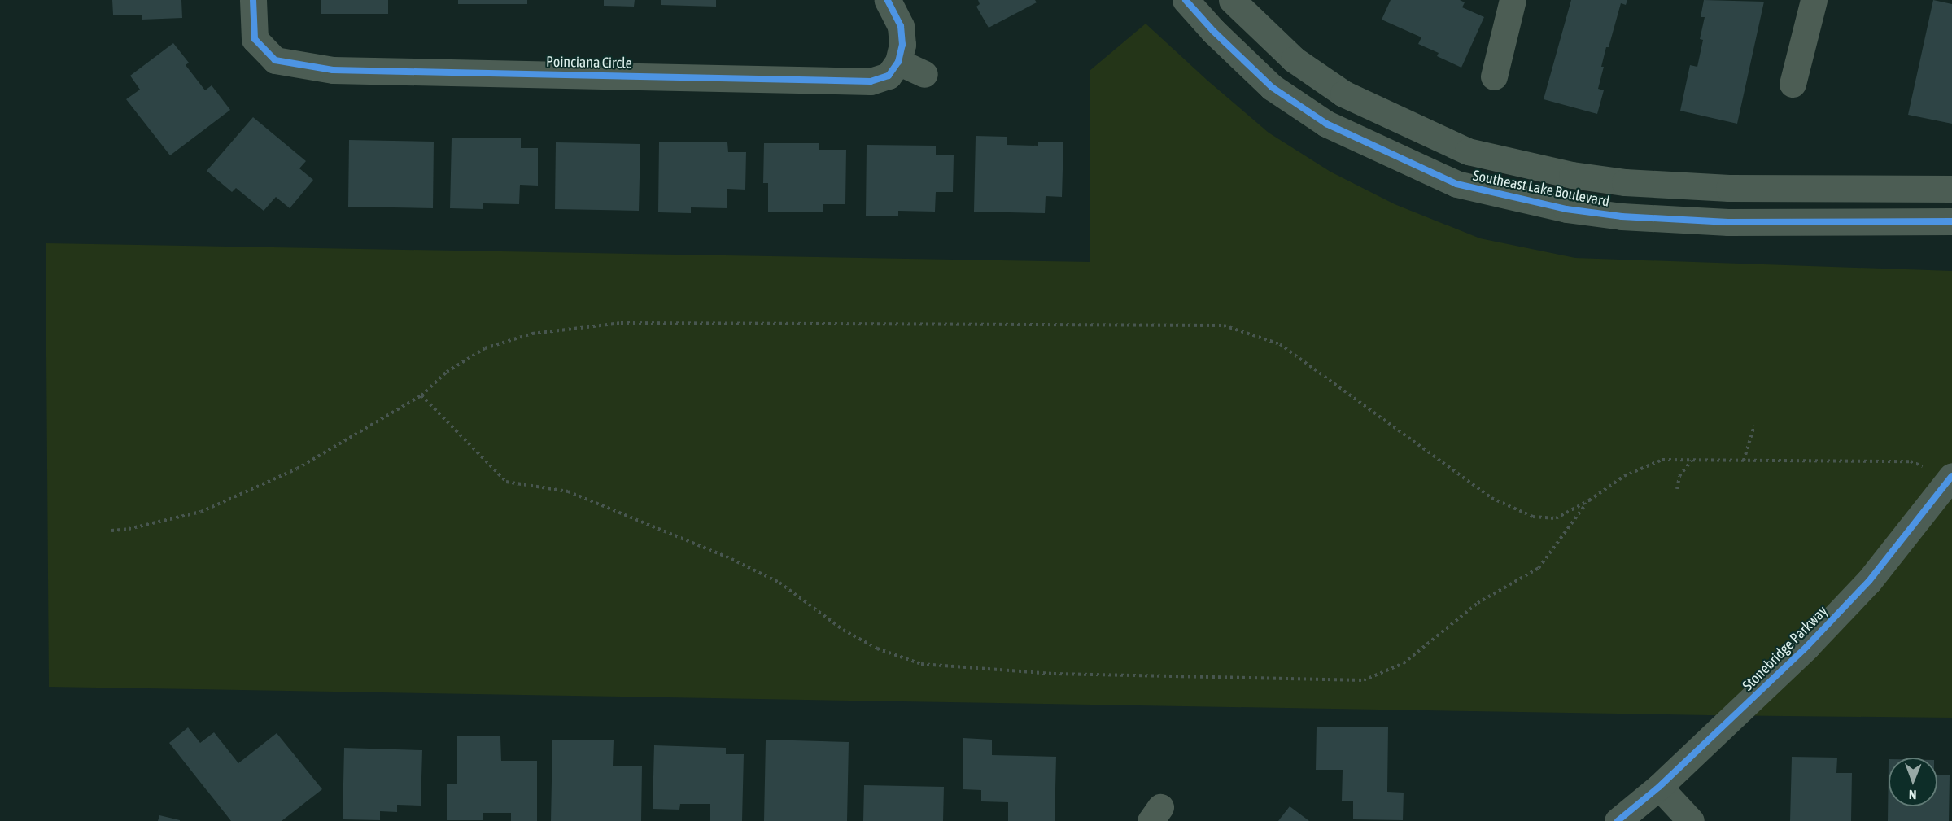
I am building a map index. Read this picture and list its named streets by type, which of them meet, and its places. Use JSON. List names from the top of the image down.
{
  "streets": {
    "street": ["Poinciana Circle", "Southeast Lake Boulevard", "Stonebridge Parkway"]
  },
  "north": "bottom"
}
